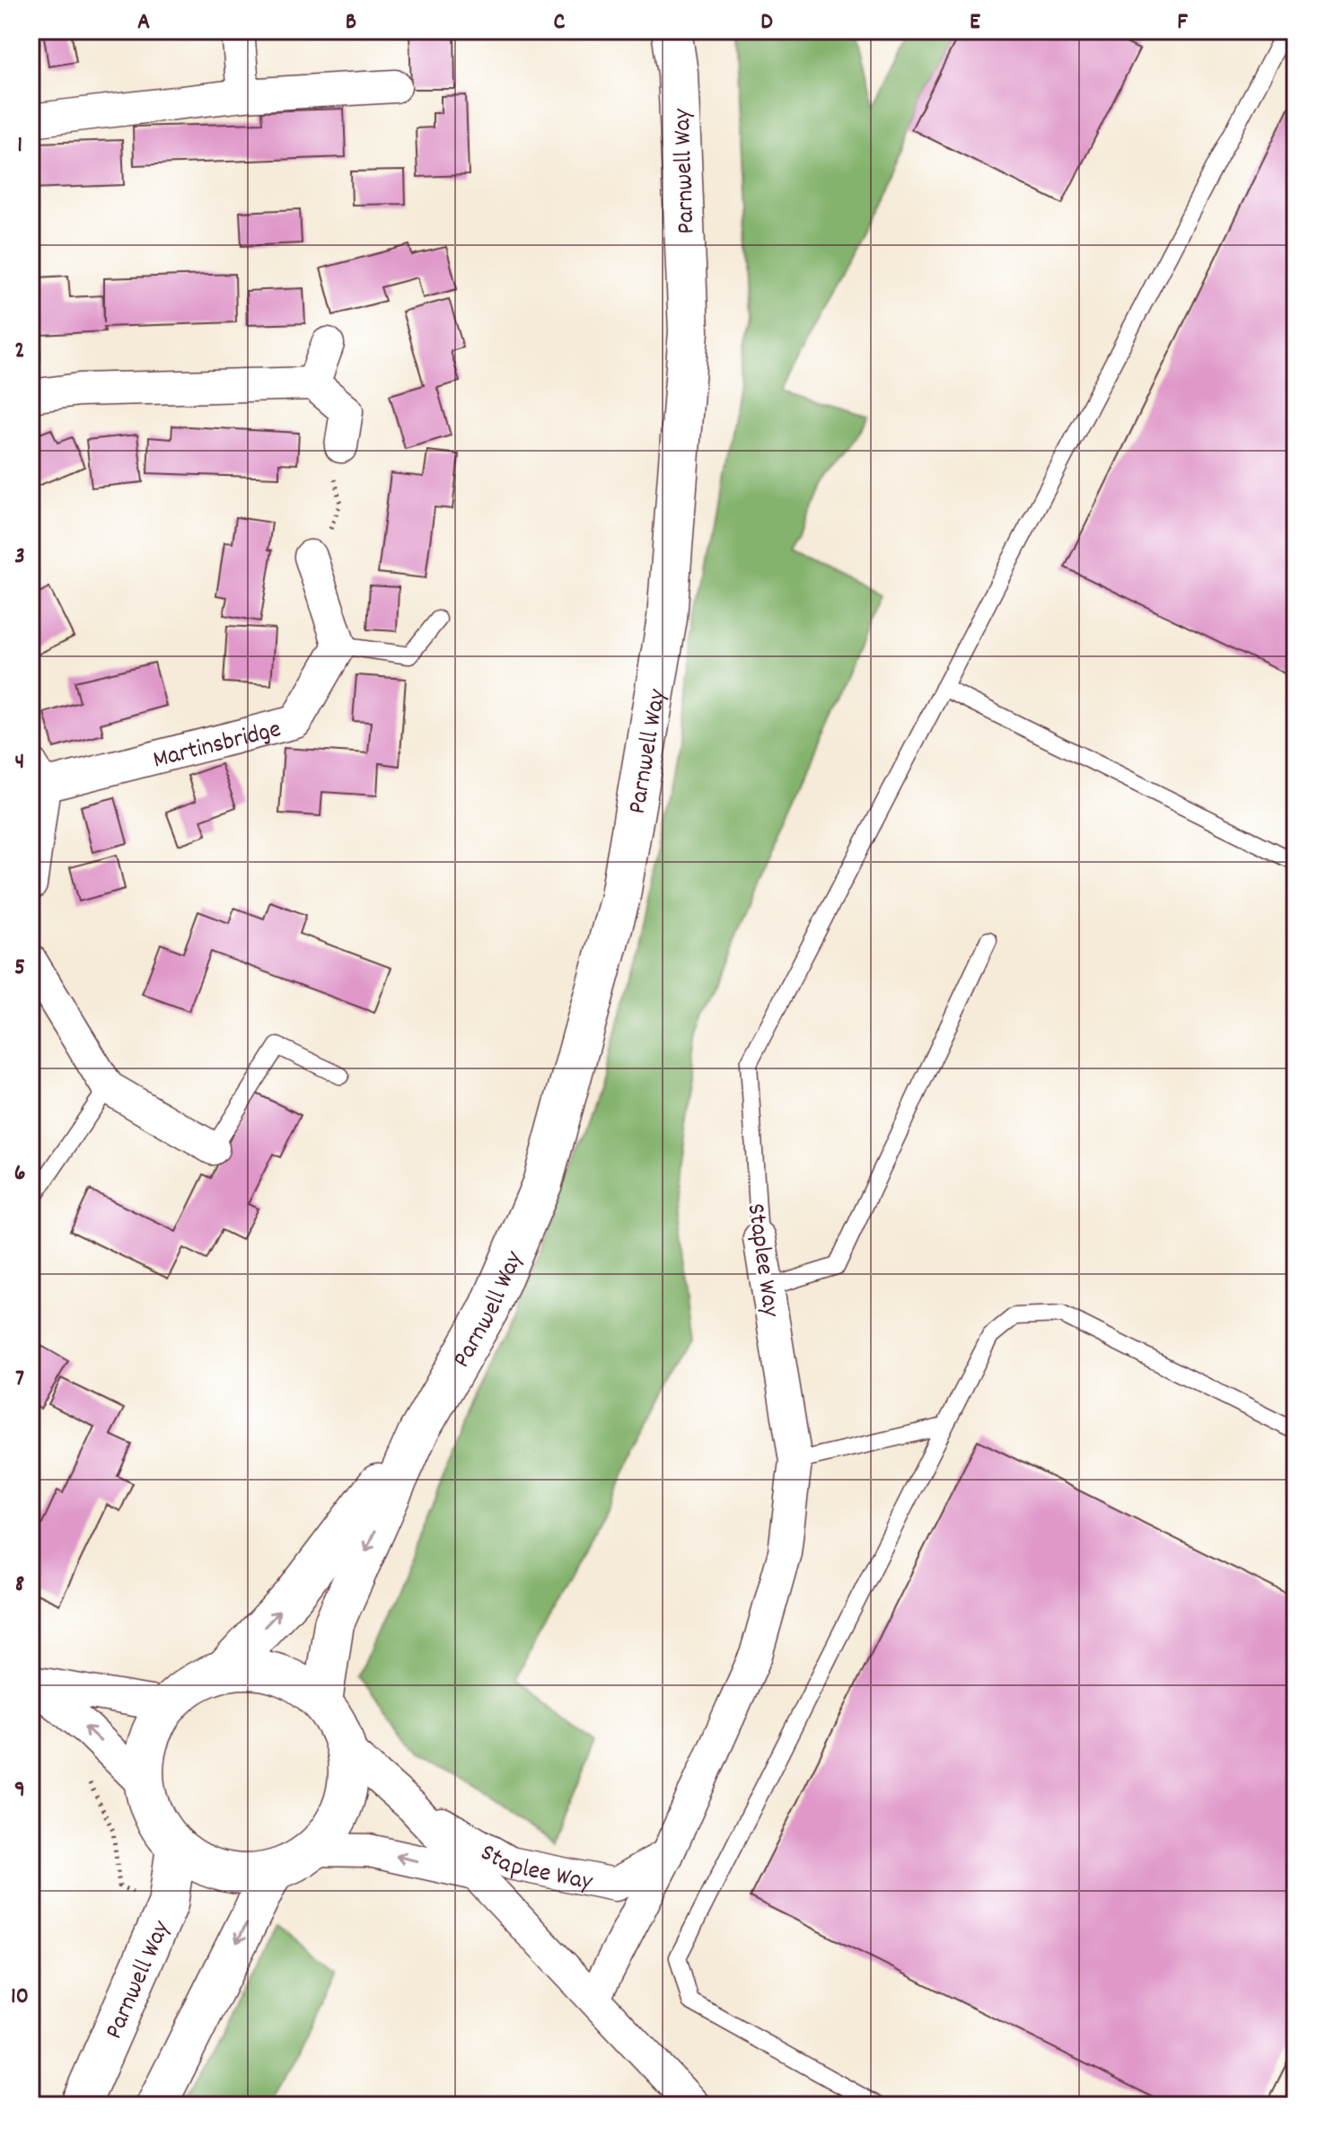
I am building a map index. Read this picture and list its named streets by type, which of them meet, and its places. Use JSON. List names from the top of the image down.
{
  "streets": {
    "street": ["Parnwell Way", "Martinsbridge", "Staplee Way"]
  },
  "crossings": [
    ["Parnwell Way", "Staplee Way"]
  ],
  "grid": {
    "columns": [
      "A",
      "B",
      "C",
      "D",
      "E",
      "F"
    ],
    "rows": [
      "1",
      "2",
      "3",
      "4",
      "5",
      "6",
      "7",
      "8",
      "9",
      "10"
    ]
  }
}
